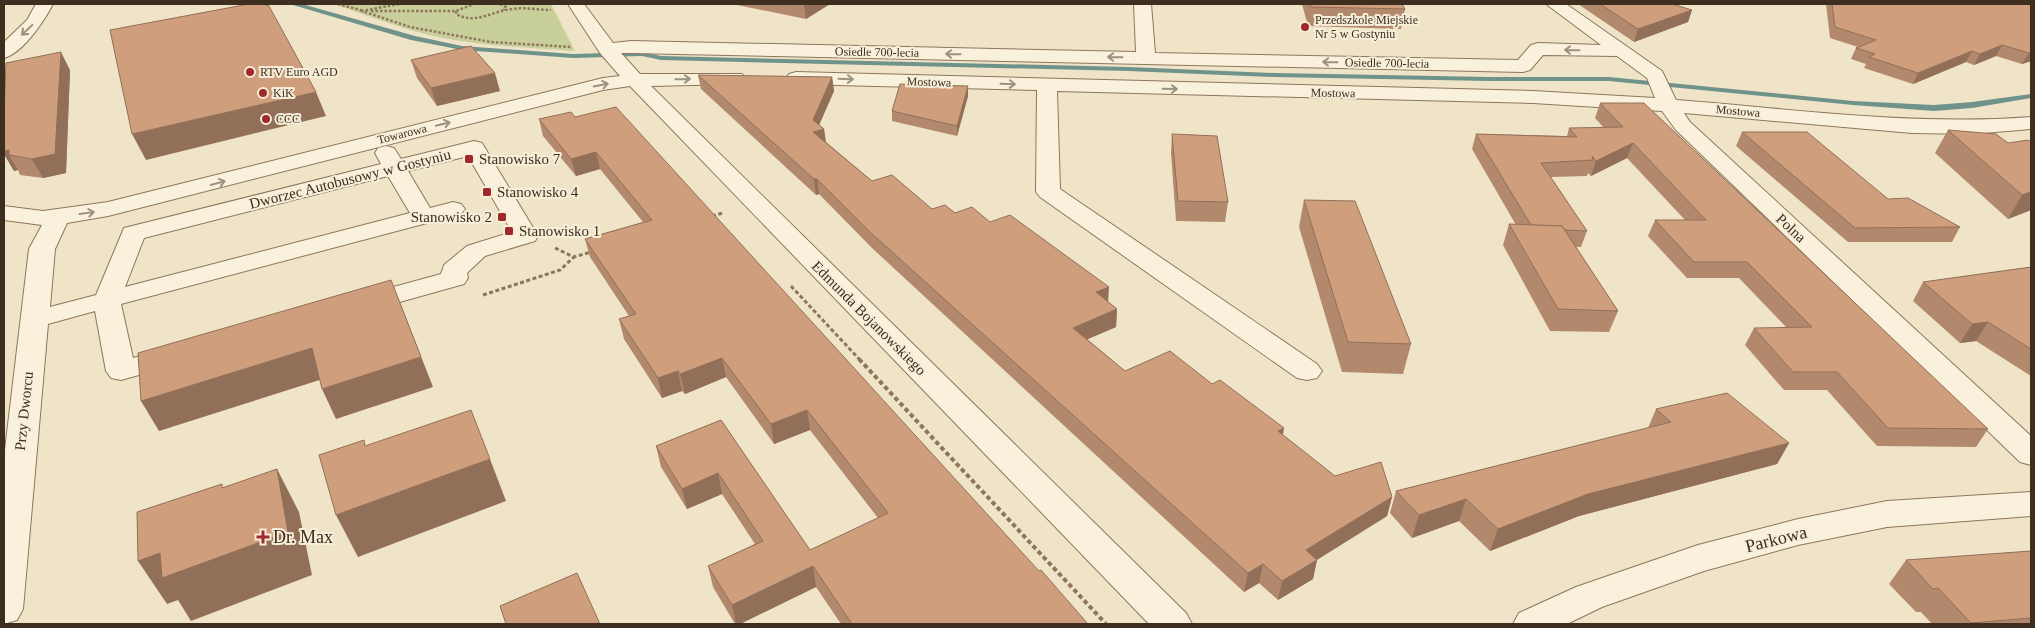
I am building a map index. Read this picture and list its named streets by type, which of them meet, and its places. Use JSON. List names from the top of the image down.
{
  "streets": {
    "street": [
      "Osiedle 700-lecia",
      "Mostowa",
      "Towarowa",
      "Dworzec Autobusowy w Gostyniu",
      "Polna",
      "Edmunda Bojanowskiego",
      "Przy Dworcu",
      "Parkowa"
    ]
  },
  "crossings": [
    ["Osiedle 700-lecia", "Mostowa"],
    ["Osiedle 700-lecia", "Towarowa"],
    ["Osiedle 700-lecia", "Polna"],
    ["Osiedle 700-lecia", "Edmunda Bojanowskiego"],
    ["Mostowa", "Towarowa"],
    ["Mostowa", "Polna"],
    ["Mostowa", "Edmunda Bojanowskiego"],
    ["Towarowa", "Edmunda Bojanowskiego"],
    ["Towarowa", "Przy Dworcu"]
  ],
  "one_way": ["Osiedle 700-lecia", "Mostowa"],
  "places": {
    "other": [
      "Przedszkole Miejskie Nr 5 w Gostyniu",
      "RTV Euro AGD",
      "KiK",
      "CCC"
    ],
    "transit": [
      "Stanowisko 7",
      "Stanowisko 4",
      "Stanowisko 2",
      "Stanowisko 1"
    ],
    "health": ["Dr. Max"]
  }
}
